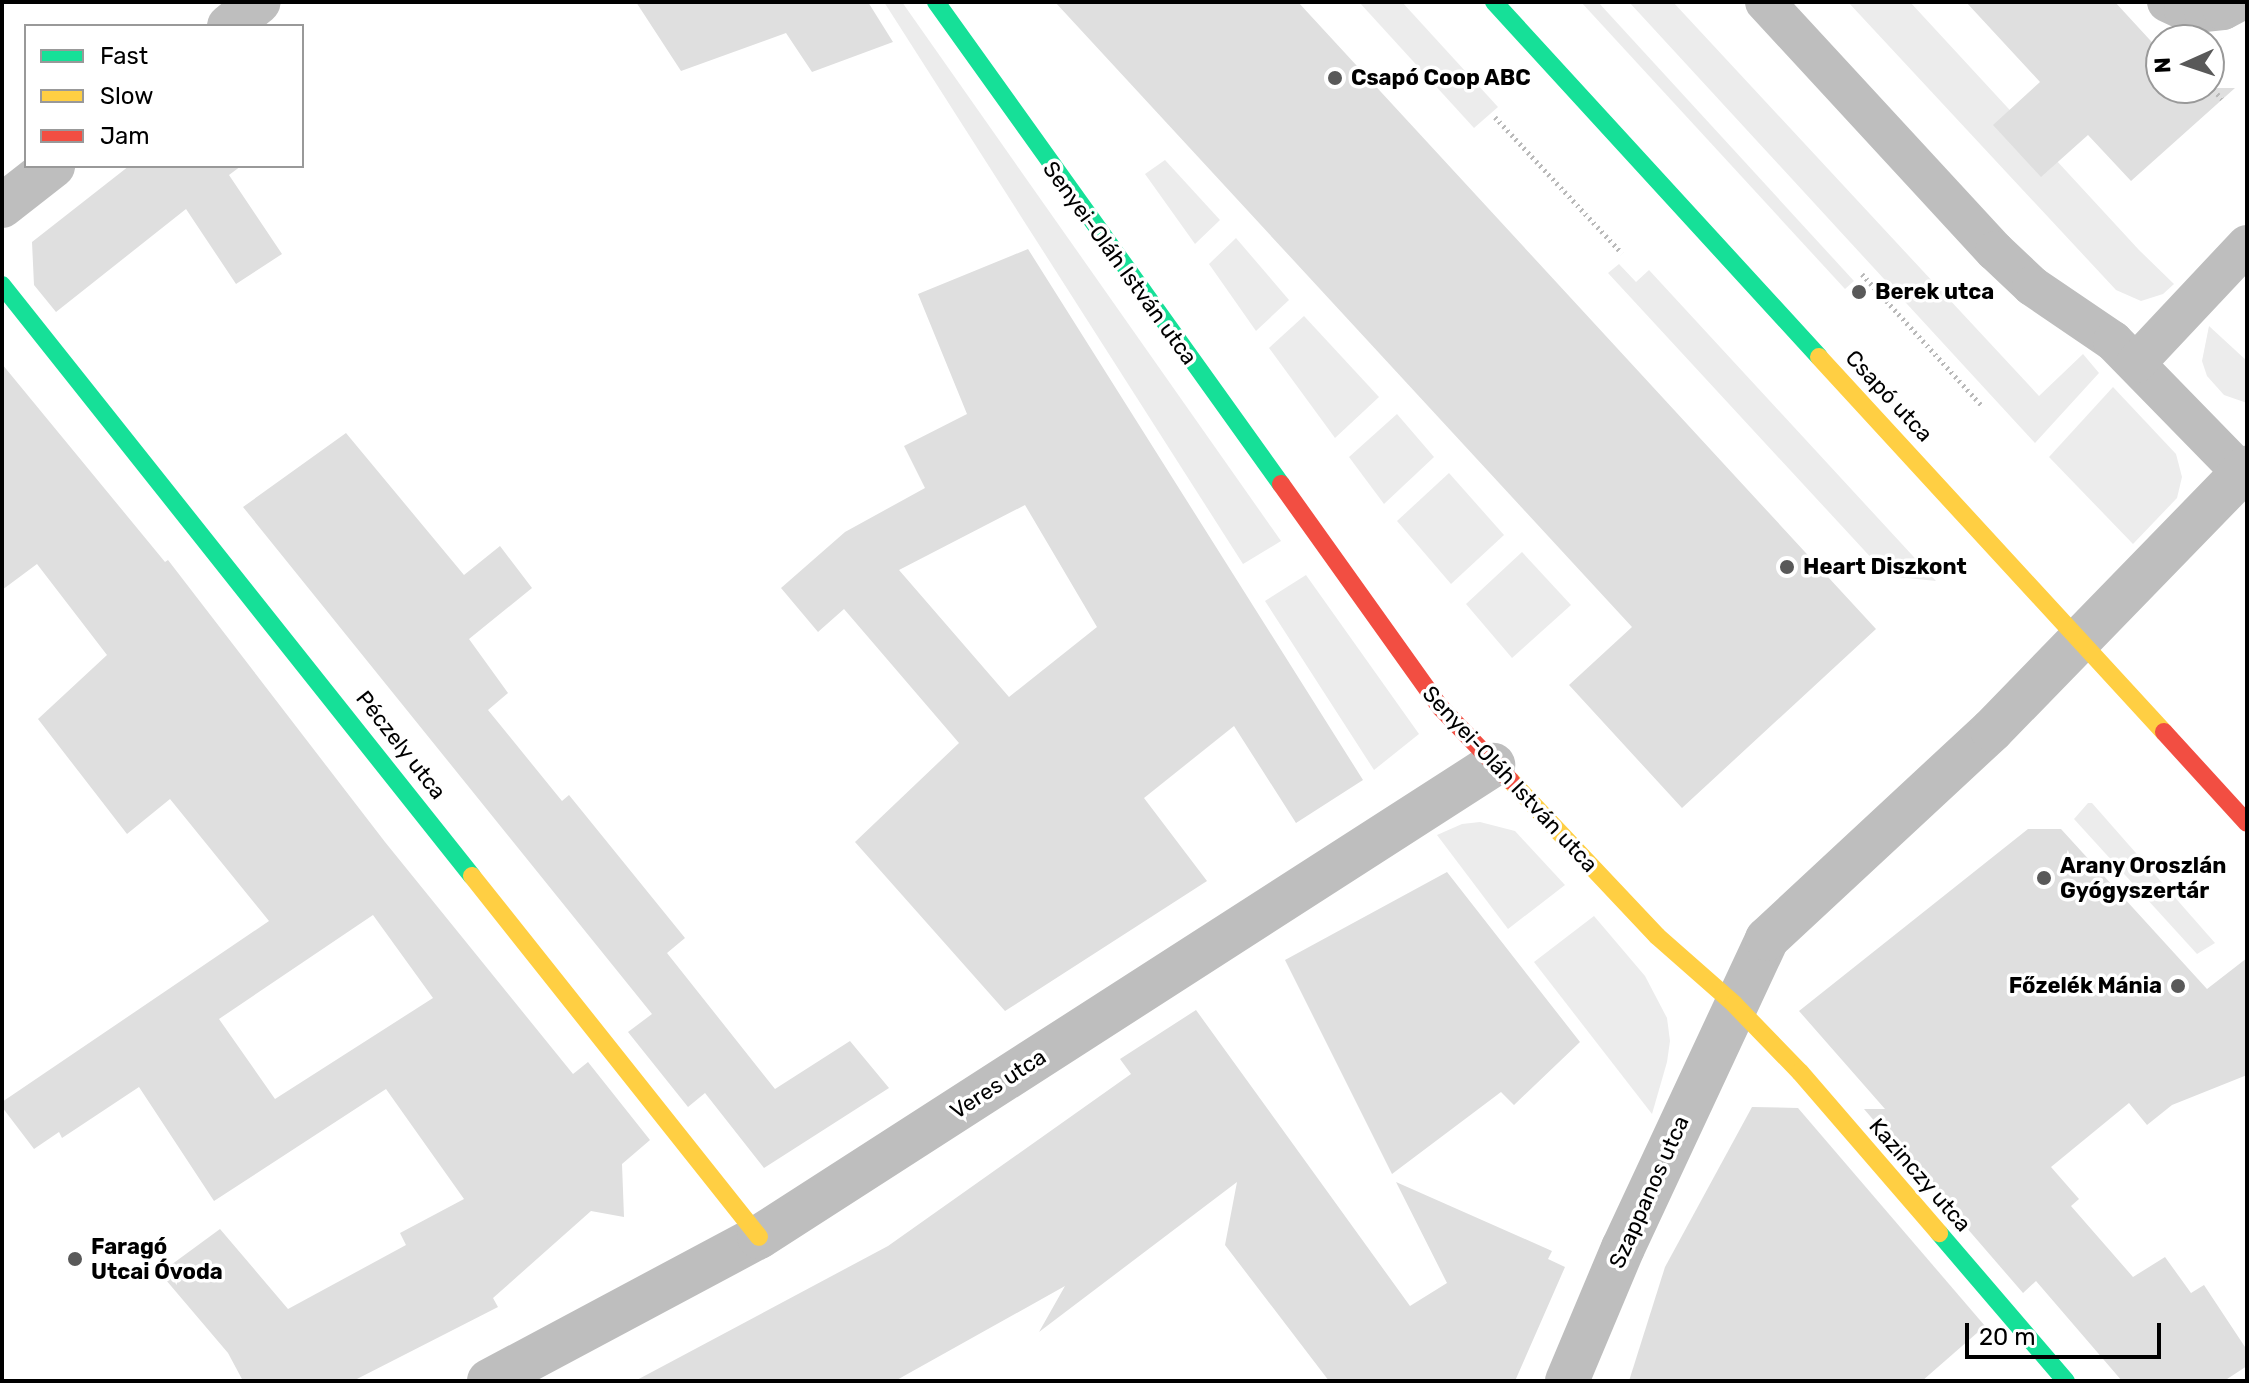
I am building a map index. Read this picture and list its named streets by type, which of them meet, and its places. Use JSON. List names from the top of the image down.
{
  "streets": {
    "street": [
      "Senyei-Oláh István utca",
      "Csapó utca",
      "Péczely utca",
      "Veres utca",
      "Kazinczy utca",
      "Szappanos utca"
    ]
  },
  "crossings": [
    ["Senyei-Oláh István utca", "Veres utca"],
    ["Senyei-Oláh István utca", "Kazinczy utca"],
    ["Senyei-Oláh István utca", "Szappanos utca"],
    ["Péczely utca", "Veres utca"],
    ["Kazinczy utca", "Szappanos utca"]
  ],
  "places": [
    "Csapó Coop ABC",
    "Berek utca",
    "Heart Diszkont",
    "Arany Oroszlán Gyógyszertár",
    "Főzelék Mánia",
    "Faragó Utcai Óvoda"
  ],
  "legend": ["Fast", "Slow", "Jam"],
  "scale_bar": "20 m",
  "north": "left"
}
